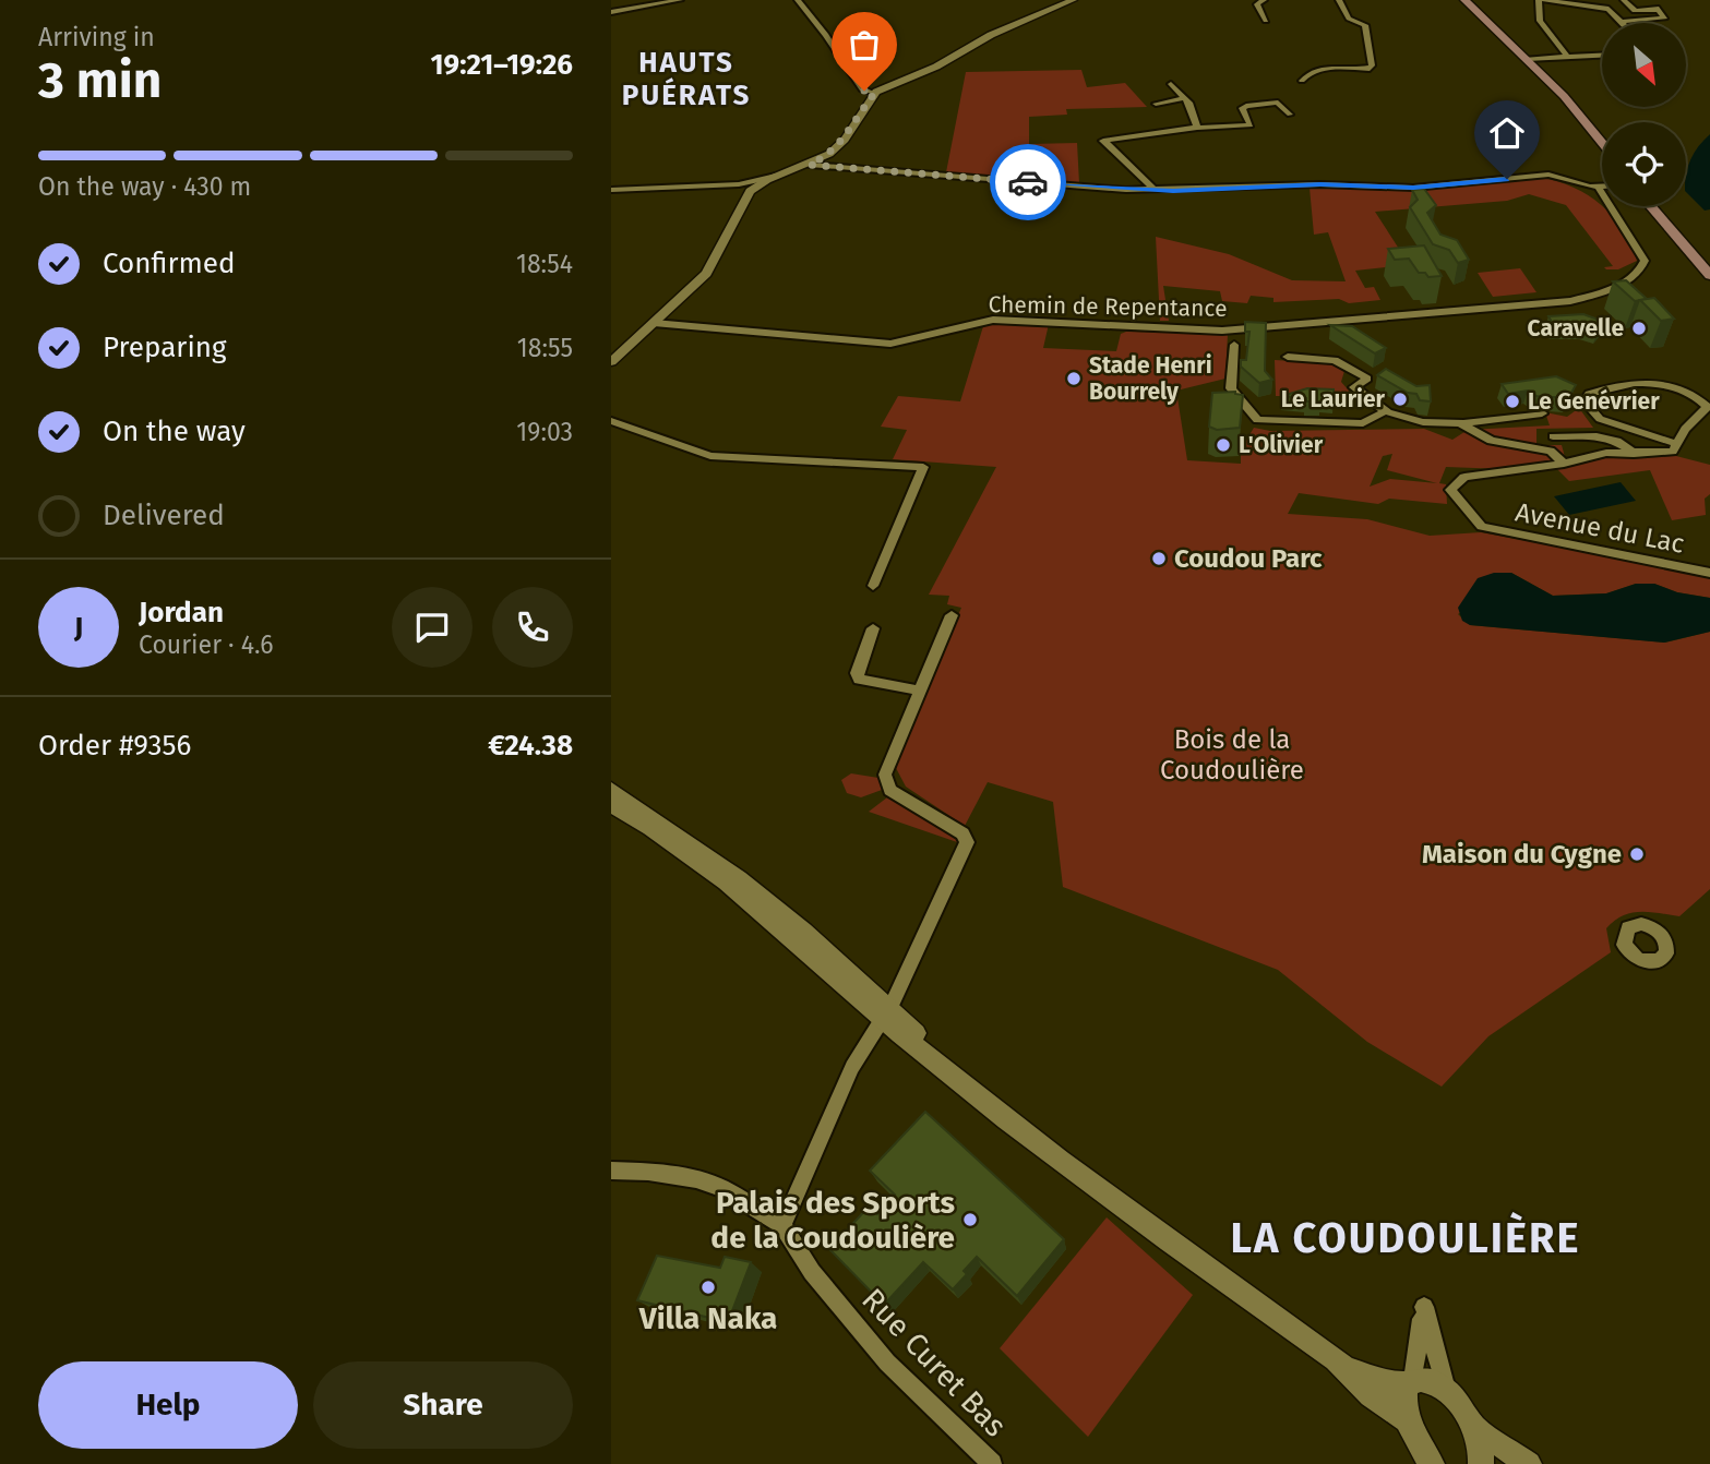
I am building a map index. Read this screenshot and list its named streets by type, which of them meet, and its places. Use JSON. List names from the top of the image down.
{
  "streets": {
    "street": ["Chemin de Repentance", "Avenue du Lac", "Rue Curet Bas"]
  },
  "districts": ["HAUTS PUÉRATS", "LA COUDOULIÈRE"],
  "parks": ["Bois de la Coudoulière"],
  "places": [
    "Caravelle",
    "Stade Henri Bourrely",
    "Le Laurier",
    "Le Genévrier",
    "L'Olivier",
    "Coudou Parc",
    "Maison du Cygne",
    "Palais des Sports de la Coudoulière",
    "Villa Naka"
  ],
  "north": "bottom right",
  "page": {
    "heading": ["3 min", "Arriving in", "19:21–19:26"],
    "panel": [
      "Jordan",
      "Courier · 4.6",
      "Order #9356",
      "€24.38"
    ],
    "bar": "On the way · 430 m",
    "list": [
      ["Confirmed", "18:54"],
      ["Preparing", "18:55"],
      ["On the way", "19:03"],
      "Delivered"
    ],
    "round": "J",
    "buttons": ["Help", "Share"]
  }
}
